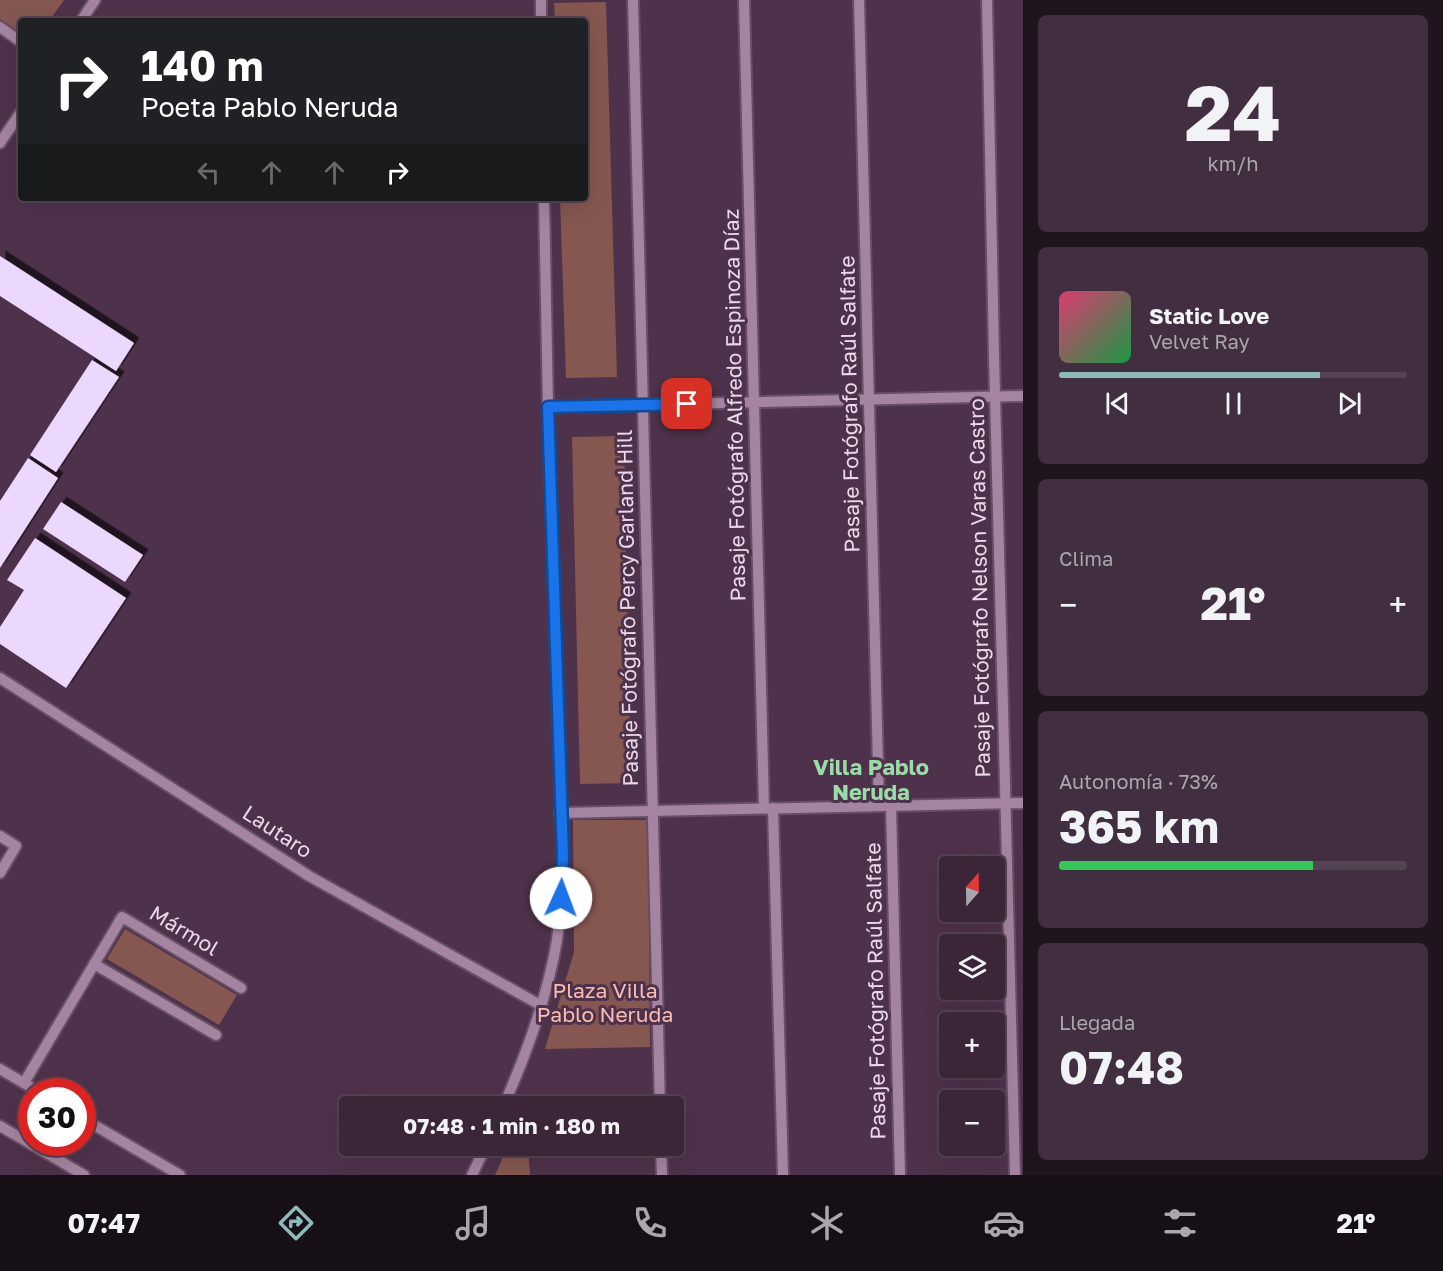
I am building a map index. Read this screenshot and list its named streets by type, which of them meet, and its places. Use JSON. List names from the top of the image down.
{
  "streets": {
    "street": [
      "Pasaje Fotógrafo Raúl Salfate",
      "Pasaje Fotógrafo Alfredo Espinoza Díaz",
      "Pasaje Fotógrafo Nelson Varas Castro",
      "Pasaje Fotógrafo Percy Garland Hill",
      "Lautaro",
      "Mármol"
    ]
  },
  "districts": ["Villa Pablo Neruda"],
  "parks": ["Plaza Villa Pablo Neruda"],
  "north": "top",
  "page": {
    "tile": [
      ["24", "km/h"],
      "Clima",
      ["Autonomía · 73%", "365 km"],
      ["Llegada", "07:48"]
    ],
    "turn": ["140 m", "Poeta Pablo Neruda"],
    "song": ["Static Love", "Velvet Ray"],
    "heat": ["−", "21°", "+"],
    "map_buttons": ["+", "−"],
    "limit": "30",
    "trip": "07:48 · 1 min · 180 m",
    "tabs": ["07:47", "21°"]
  }
}
